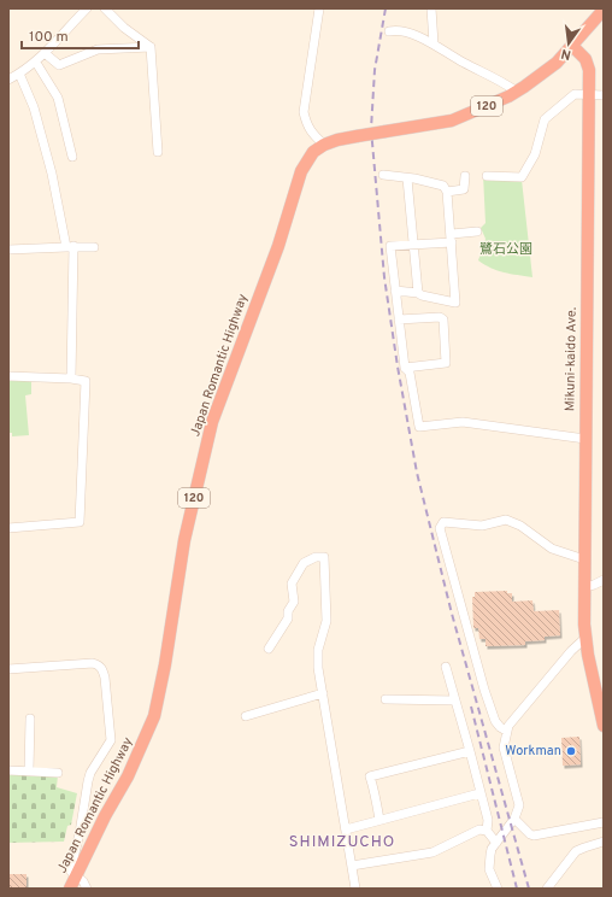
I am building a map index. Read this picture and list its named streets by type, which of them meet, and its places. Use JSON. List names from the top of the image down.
{
  "streets": {
    "highway": ["120", "Mikuni-kaido Ave.", "Japan Romantic Highway"]
  },
  "crossings": [
    ["120", "Mikuni-kaido Ave."],
    ["120", "Japan Romantic Highway"],
    ["Mikuni-kaido Ave.", "Japan Romantic Highway"]
  ],
  "districts": ["SHIMIZUCHO"],
  "parks": ["鷺石公園"],
  "places": ["Workman"],
  "scale_bar": "100 m",
  "north": "bottom"
}
